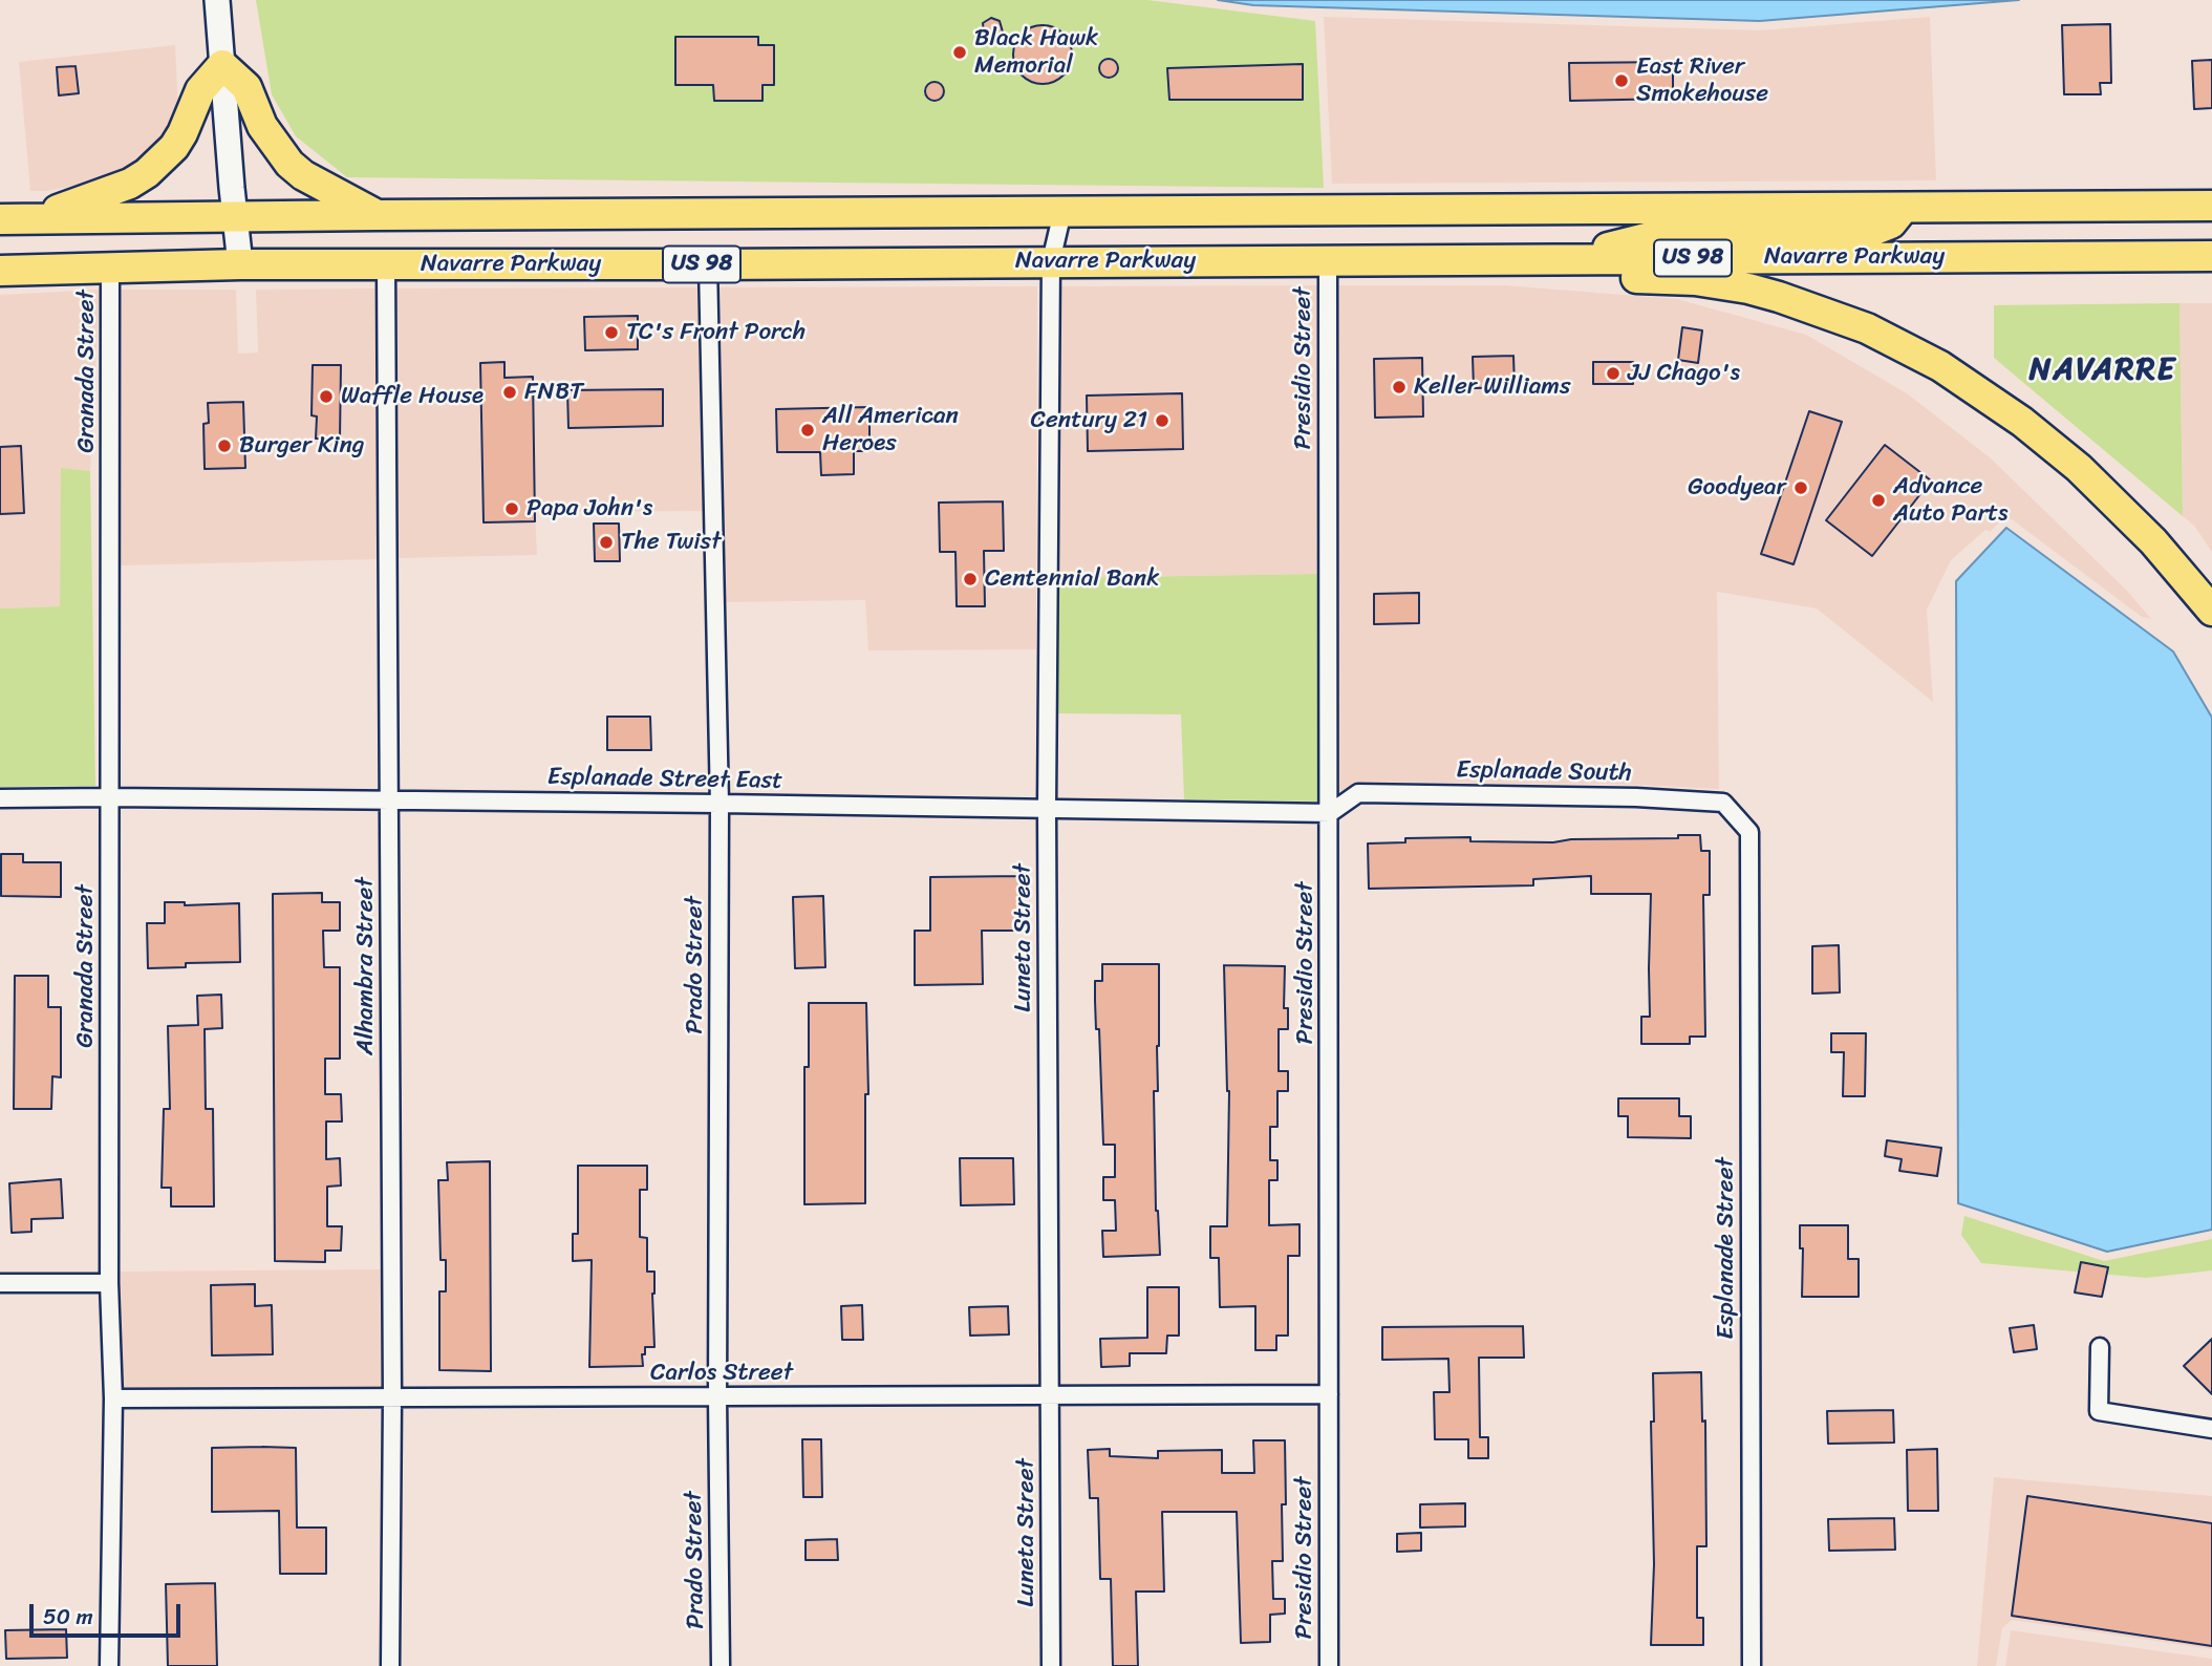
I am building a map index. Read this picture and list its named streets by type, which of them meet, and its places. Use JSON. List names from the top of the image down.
{
  "streets": {
    "highway": ["Navarre Parkway", "US 98"],
    "street": [
      "Presidio Street",
      "Granada Street",
      "Esplanade South",
      "Esplanade Street East",
      "Luneta Street",
      "Prado Street",
      "Alhambra Street",
      "Esplanade Street",
      "Carlos Street"
    ]
  },
  "crossings": [
    ["Navarre Parkway", "Presidio Street"],
    ["Navarre Parkway", "Granada Street"],
    ["Navarre Parkway", "Luneta Street"],
    ["Navarre Parkway", "Prado Street"],
    ["Navarre Parkway", "Alhambra Street"],
    ["Presidio Street", "Esplanade South"],
    ["Presidio Street", "Esplanade Street East"],
    ["Presidio Street", "Carlos Street"],
    ["Granada Street", "Esplanade Street East"],
    ["Granada Street", "Carlos Street"],
    ["Esplanade South", "Esplanade Street East"],
    ["Esplanade South", "Esplanade Street"],
    ["Esplanade Street East", "Luneta Street"],
    ["Esplanade Street East", "Prado Street"],
    ["Esplanade Street East", "Alhambra Street"],
    ["Luneta Street", "Carlos Street"],
    ["Prado Street", "Carlos Street"],
    ["Alhambra Street", "Carlos Street"]
  ],
  "districts": ["NAVARRE"],
  "places": [
    "Black Hawk Memorial",
    "East River Smokehouse",
    "TC's Front Porch",
    "JJ Chago's",
    "Keller Williams",
    "FNBT",
    "Waffle House",
    "Century 21",
    "All American Heroes",
    "Burger King",
    "Goodyear",
    "Advance Auto Parts",
    "Papa John's",
    "The Twist",
    "Centennial Bank"
  ],
  "scale_bar": "50 m"
}
